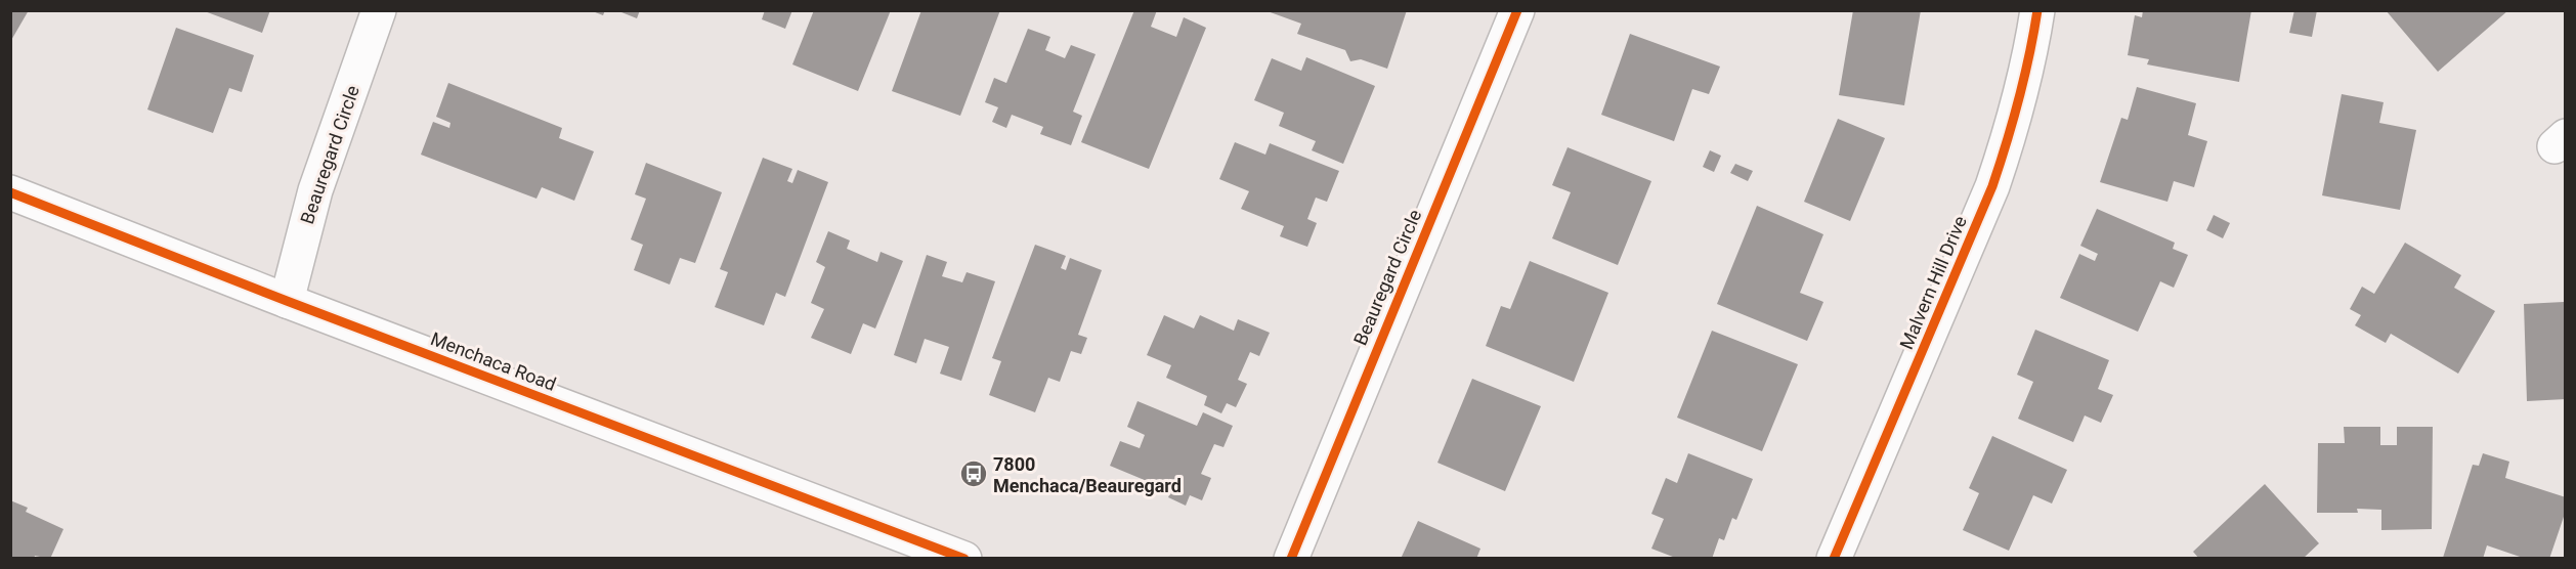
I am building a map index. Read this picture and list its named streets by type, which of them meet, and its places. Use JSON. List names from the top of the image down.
{
  "streets": {
    "street": ["Beauregard Circle", "Malvern Hill Drive", "Menchaca Road"]
  },
  "crossings": [
    ["Beauregard Circle", "Menchaca Road"]
  ],
  "places": {
    "bus stop": ["7800 Menchaca/Beauregard"]
  }
}
